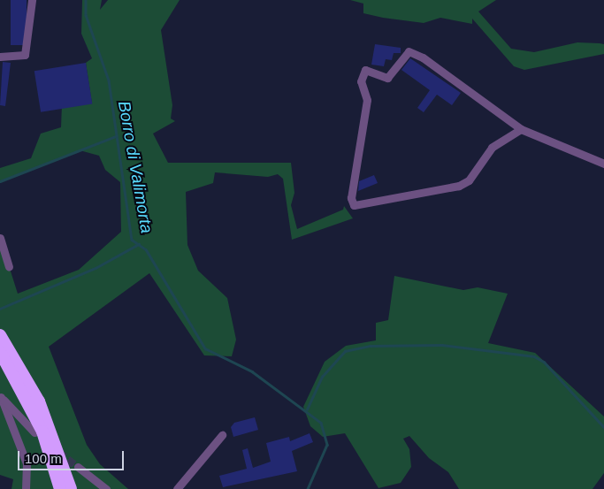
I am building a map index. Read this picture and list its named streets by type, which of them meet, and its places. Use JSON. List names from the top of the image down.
{
  "water": ["Borro di Valimorta"],
  "scale_bar": "100 m"
}
